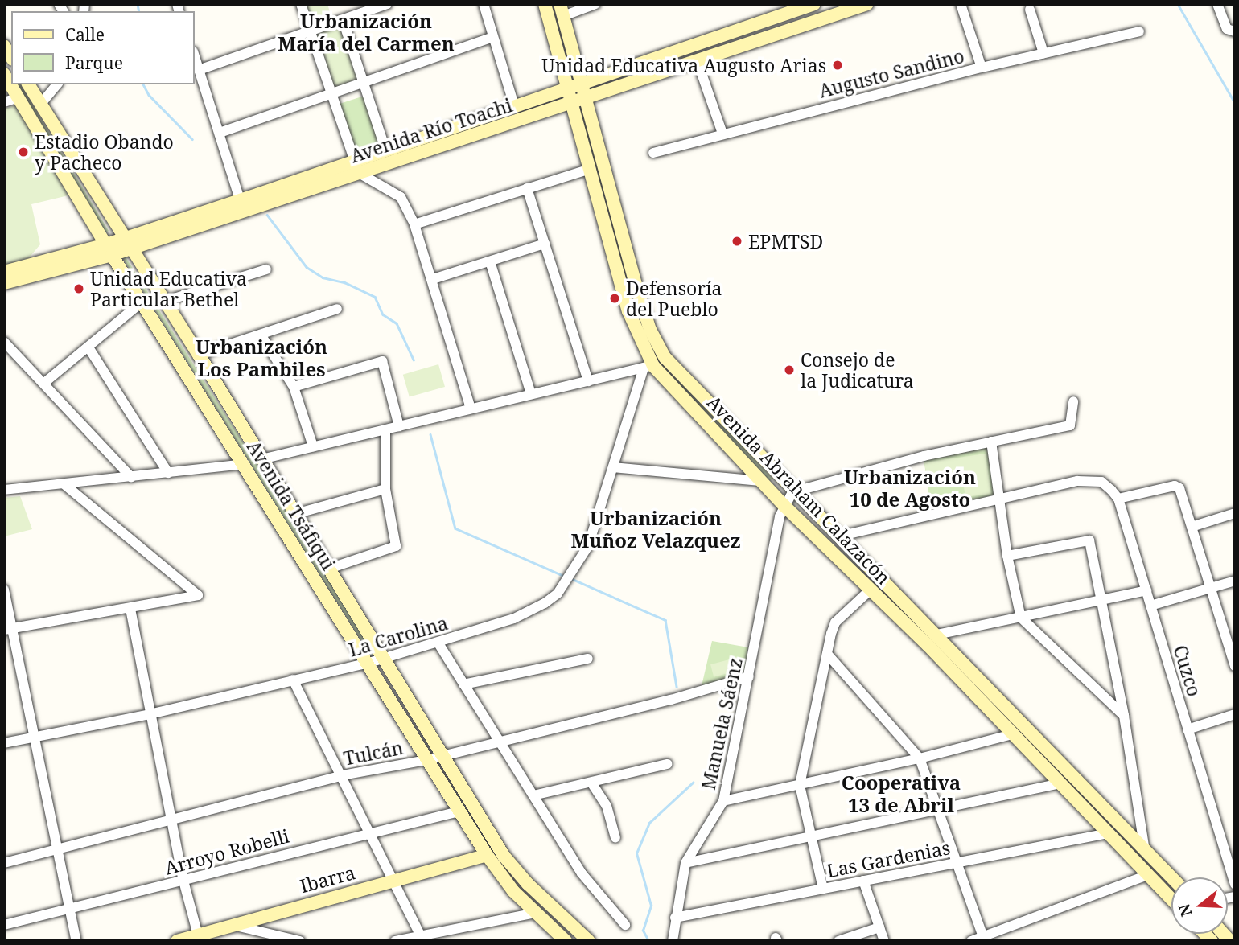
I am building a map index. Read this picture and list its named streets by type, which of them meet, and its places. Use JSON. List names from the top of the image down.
{
  "streets": {
    "main road": [
      "Avenida Río Toachi",
      "Avenida Abraham Calazacón",
      "Avenida Tsáfiqui",
      "Ibarra"
    ],
    "street": [
      "Augusto Sandino",
      "La Carolina",
      "Cuzco",
      "Manuela Sáenz",
      "Tulcán",
      "Arroyo Robelli",
      "Las Gardenias"
    ]
  },
  "crossings": [
    ["Avenida Río Toachi", "Avenida Abraham Calazacón"],
    ["Avenida Río Toachi", "Avenida Tsáfiqui"],
    ["Avenida Abraham Calazacón", "La Carolina"],
    ["Avenida Abraham Calazacón", "Manuela Sáenz"],
    ["Avenida Abraham Calazacón", "Las Gardenias"],
    ["Avenida Tsáfiqui", "La Carolina"],
    ["Avenida Tsáfiqui", "Tulcán"],
    ["Avenida Tsáfiqui", "Arroyo Robelli"],
    ["Avenida Tsáfiqui", "Ibarra"],
    ["Manuela Sáenz", "Tulcán"],
    ["Manuela Sáenz", "Las Gardenias"]
  ],
  "districts": [
    "Urbanización María del Carmen",
    "Urbanización Los Pambiles",
    "Urbanización 10 de Agosto",
    "Urbanización Muñoz Velazquez",
    "Cooperativa 13 de Abril"
  ],
  "places": [
    "Unidad Educativa Augusto Arias",
    "Estadio Obando y Pacheco",
    "EPMTSD",
    "Unidad Educativa Particular Bethel",
    "Defensoría del Pueblo",
    "Consejo de la Judicatura"
  ],
  "legend": ["Calle", "Parque"],
  "north": "left"
}
